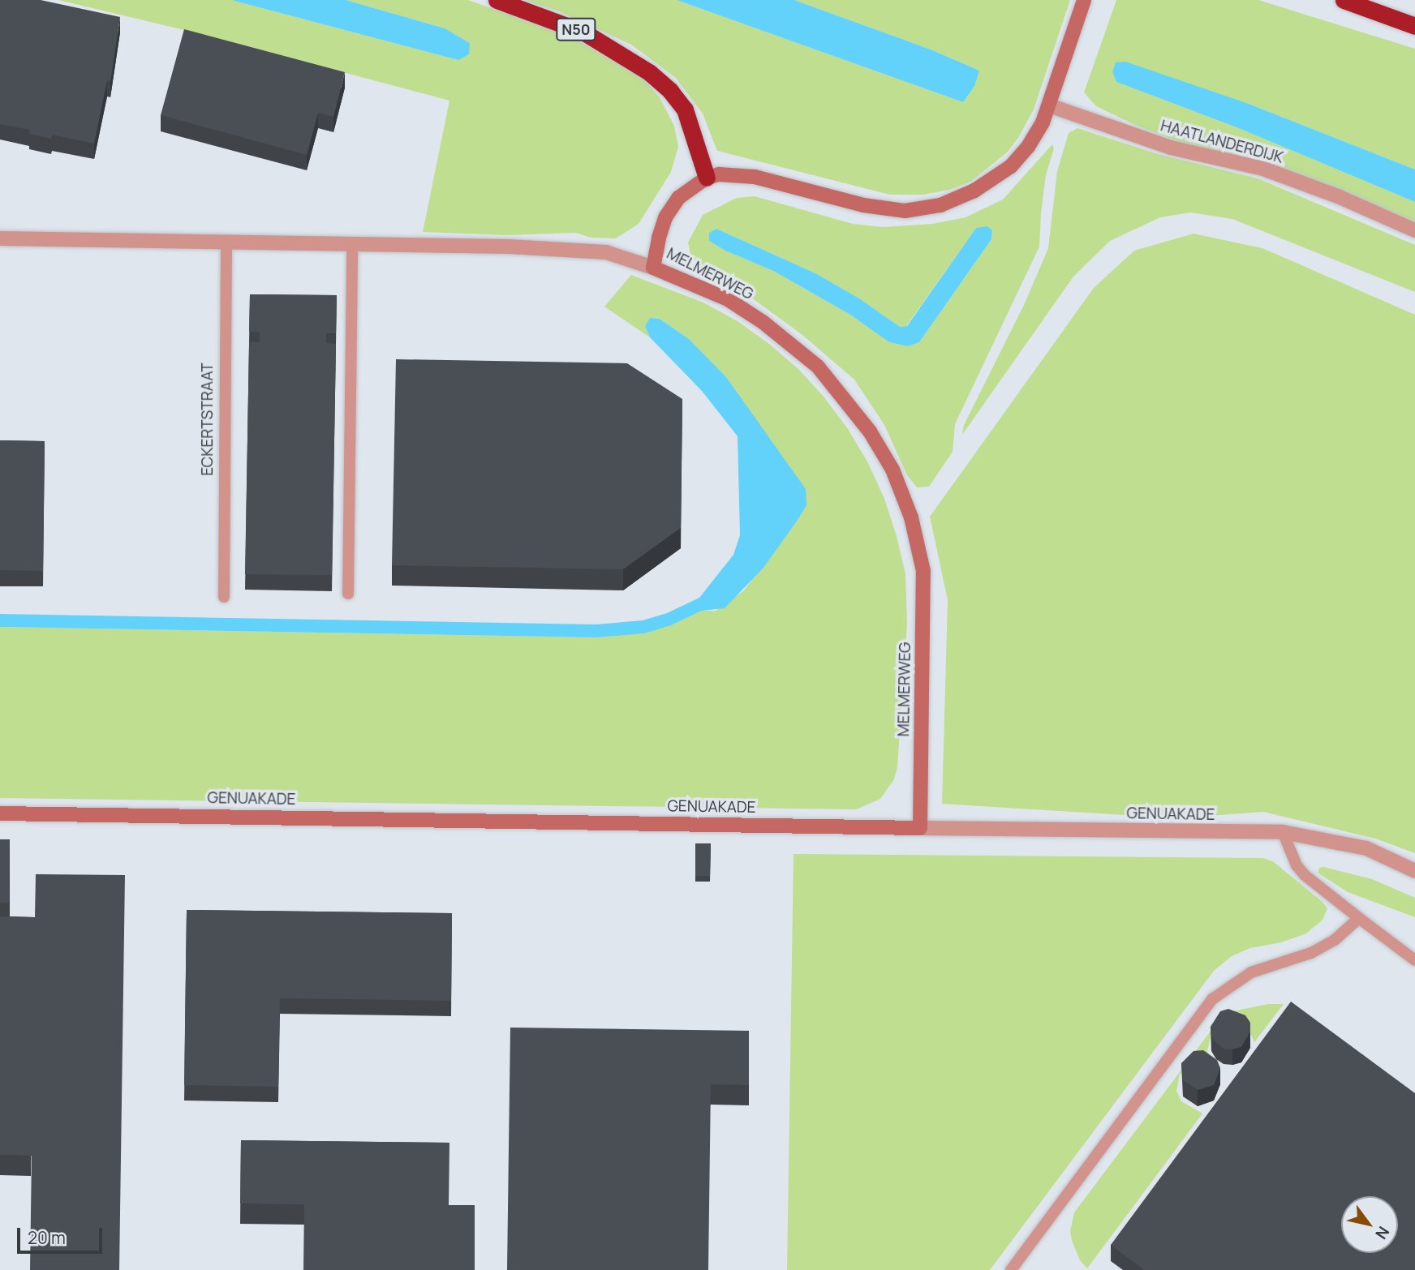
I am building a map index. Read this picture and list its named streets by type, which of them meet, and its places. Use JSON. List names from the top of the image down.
{
  "streets": {
    "highway": ["N50"],
    "street": ["HAATLANDERDIJK", "MELMERWEG", "GENUAKADE"],
    "lane": ["ECKERTSTRAAT"]
  },
  "crossings": [
    ["N50", "MELMERWEG"],
    ["HAATLANDERDIJK", "MELMERWEG"],
    ["MELMERWEG", "GENUAKADE"]
  ],
  "scale_bar": "20 m",
  "north": "bottom right"
}
